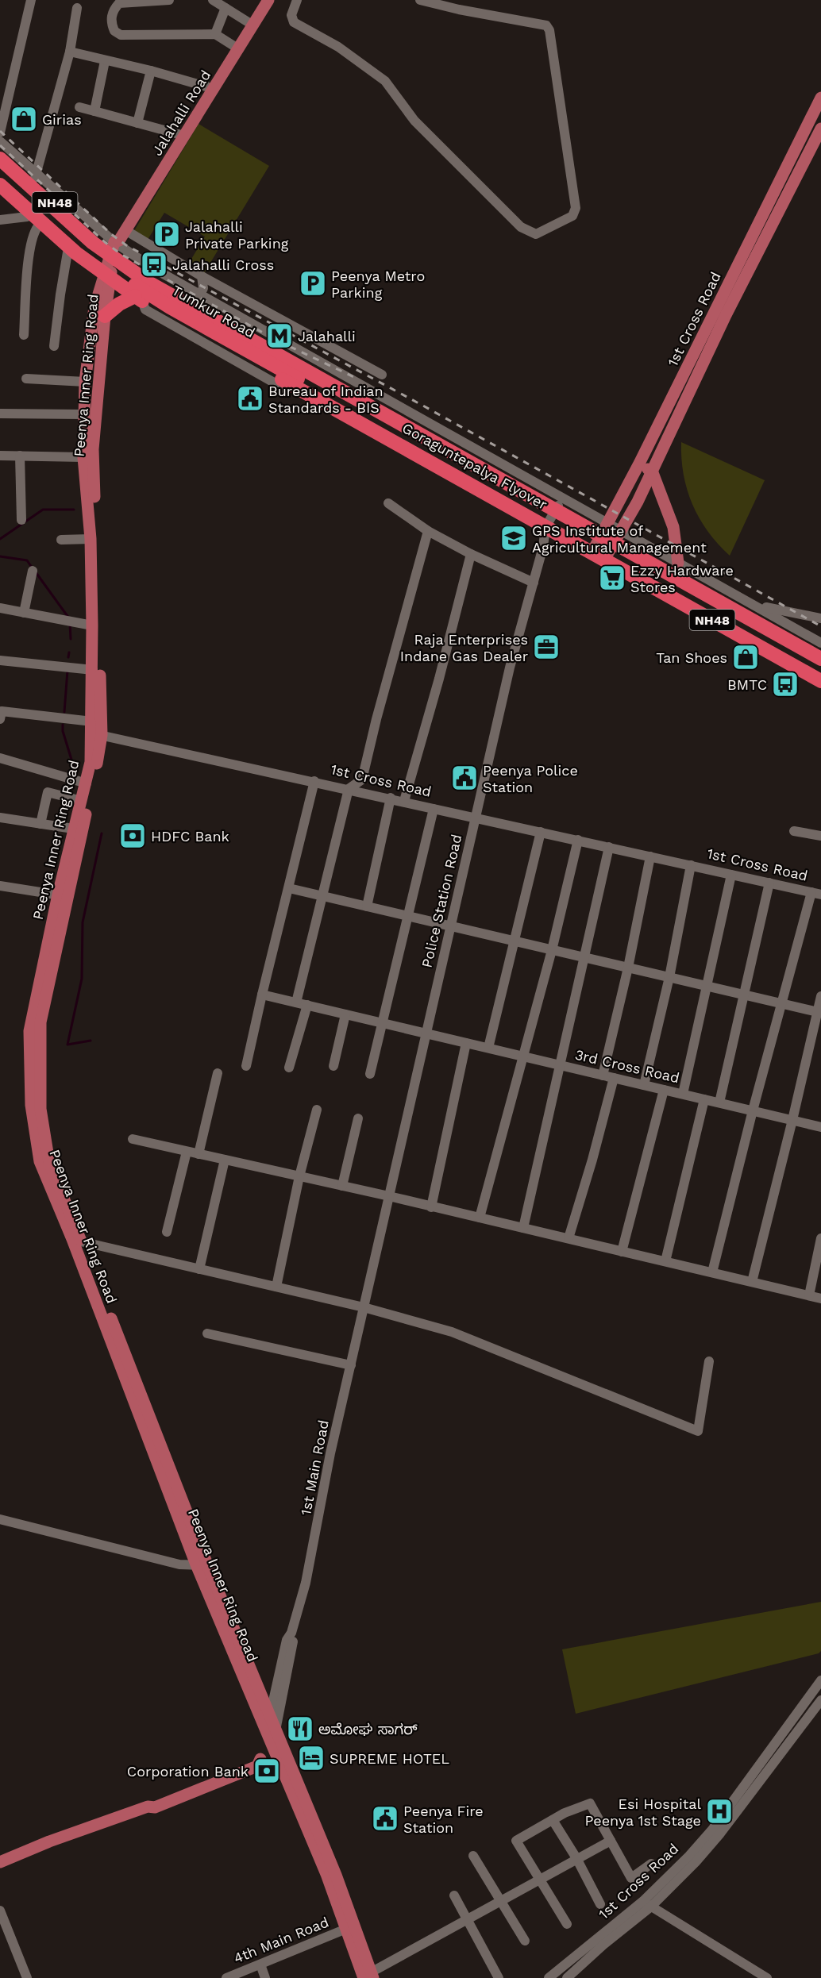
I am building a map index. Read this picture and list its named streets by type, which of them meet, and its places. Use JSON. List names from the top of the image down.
{
  "streets": {
    "highway": ["NH48", "Tumkur Road", "Goraguntepalya Flyover"],
    "main road": ["Jalahalli Road", "1st Cross Road", "Peenya Inner Ring Road"],
    "street": [
      "Police Station Road",
      "3rd Cross Road",
      "1st Main Road",
      "4th Main Road"
    ]
  },
  "crossings": [
    ["Jalahalli Road", "Tumkur Road"],
    ["Jalahalli Road", "Peenya Inner Ring Road"],
    ["Tumkur Road", "1st Cross Road"],
    ["Tumkur Road", "Peenya Inner Ring Road"],
    ["Tumkur Road", "Police Station Road"],
    ["1st Cross Road", "Peenya Inner Ring Road"],
    ["1st Cross Road", "Police Station Road"],
    ["Peenya Inner Ring Road", "1st Main Road"],
    ["Peenya Inner Ring Road", "4th Main Road"],
    ["Police Station Road", "3rd Cross Road"],
    ["Police Station Road", "1st Main Road"]
  ],
  "places": {
    "shop": ["Girias", "Tan Shoes"],
    "parking": ["Jalahalli Private Parking", "Peenya Metro Parking"],
    "bus stop": ["Jalahalli Cross", "BMTC"],
    "metro station": ["Jalahalli"],
    "public building": ["Bureau of Indian Standards - BIS", "Peenya Police Station", "Peenya Fire Station"],
    "school or university": ["GPS Institute of Agricultural Management"],
    "supermarket": ["Ezzy Hardware Stores"],
    "office": ["Raja Enterprises Indane Gas Dealer"],
    "bank": ["HDFC Bank", "Corporation Bank"],
    "restaurant": ["ಅಮೋಘ ಸಾಗರ್"],
    "hotel": ["SUPREME HOTEL"],
    "hospital": ["Esi Hospital Peenya 1st Stage"]
  }
}
